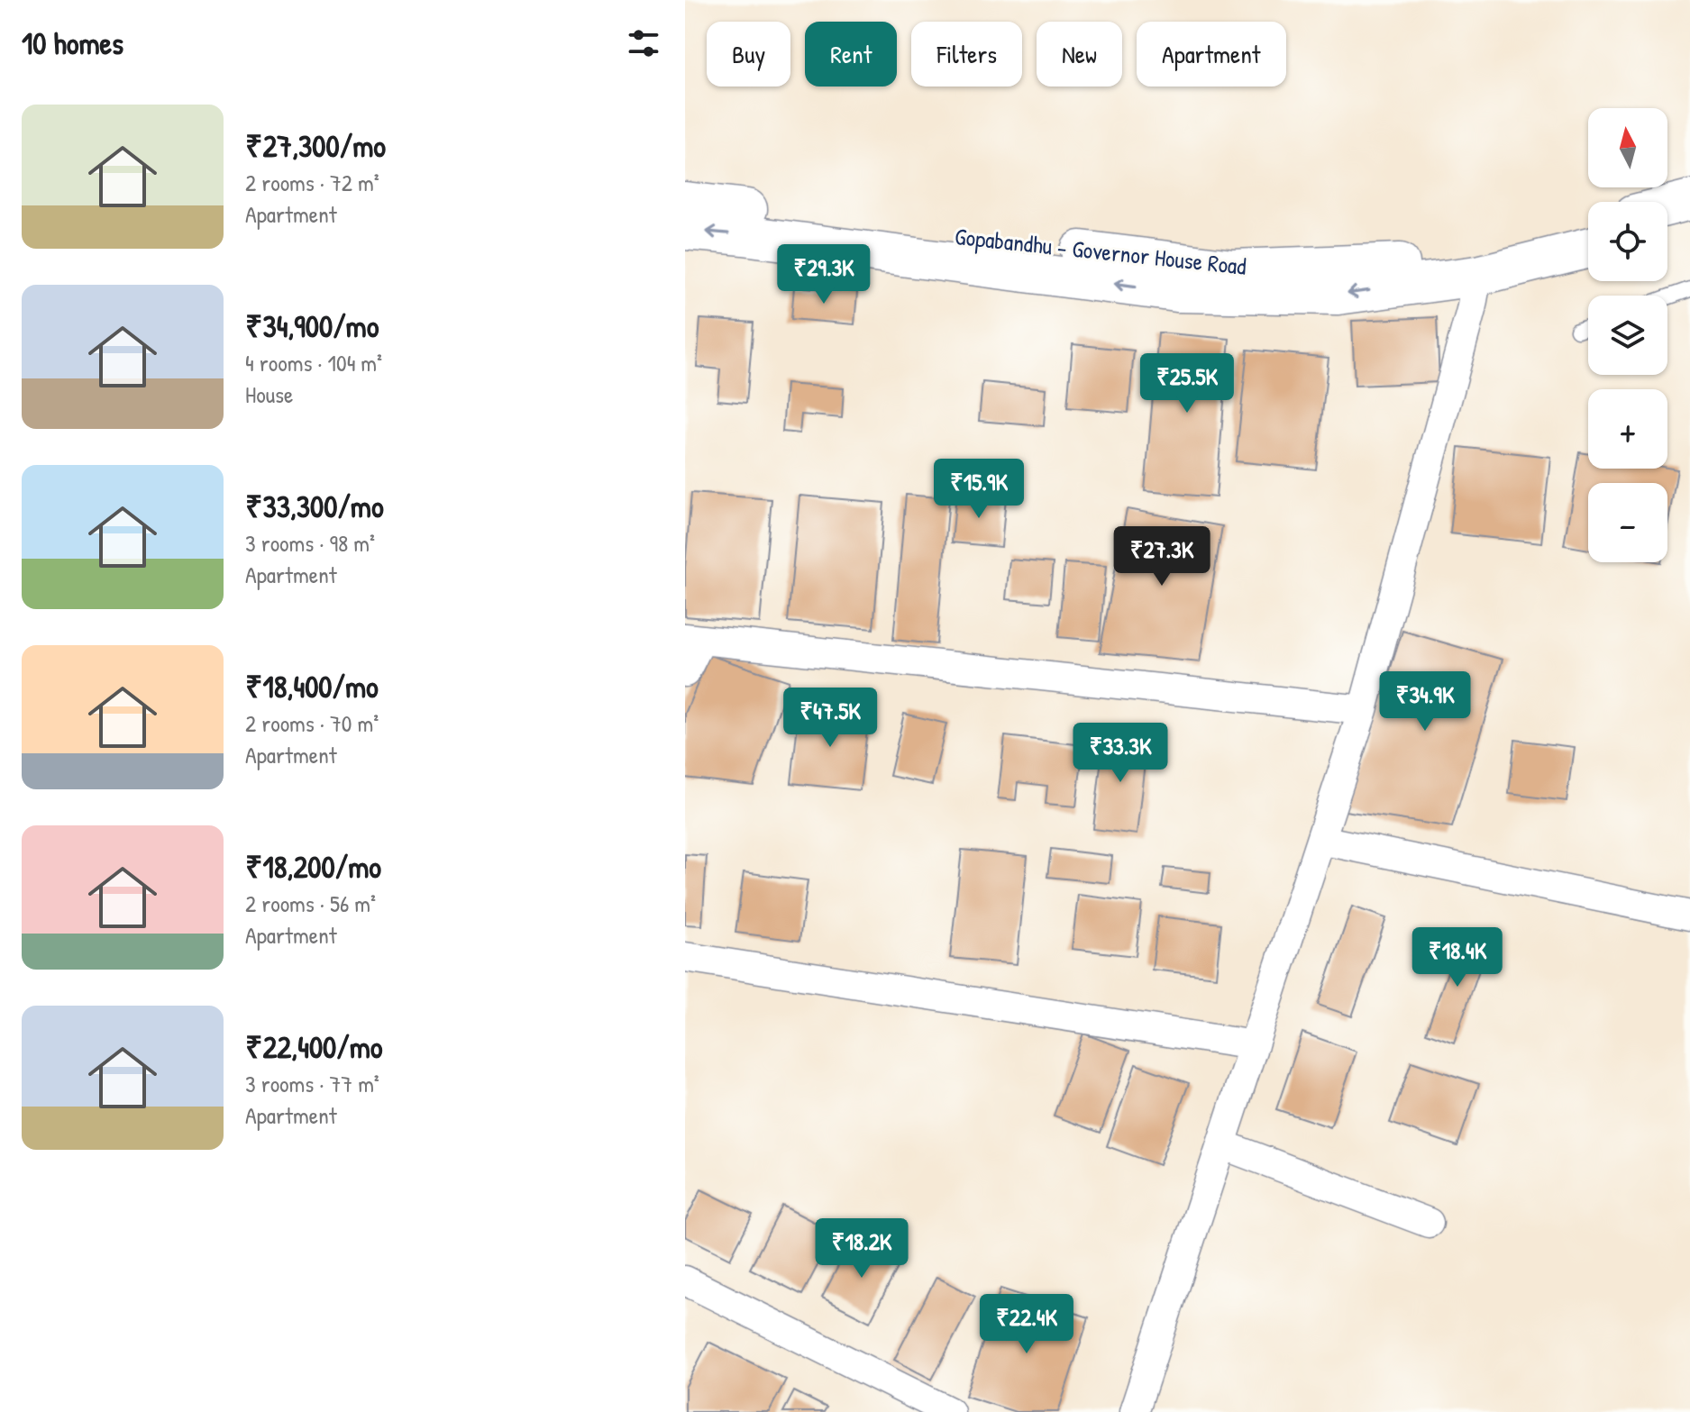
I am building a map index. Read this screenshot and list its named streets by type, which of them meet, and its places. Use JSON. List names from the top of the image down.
{
  "streets": {
    "street": ["Gopabandhu - Governor House Road"]
  },
  "north": "top",
  "page": {
    "heading": "10 homes",
    "chip": [
      "Buy",
      "Rent",
      "Filters",
      "New",
      "Apartment"
    ],
    "list": [
      {
        "name": "₹27,300/mo",
        "note": "2 rooms · 72 m² · Apartment"
      },
      {
        "name": "₹34,900/mo",
        "note": "4 rooms · 104 m² · House"
      },
      {
        "name": "₹33,300/mo",
        "note": "3 rooms · 98 m² · Apartment"
      },
      {
        "name": "₹18,400/mo",
        "note": "2 rooms · 70 m² · Apartment"
      },
      {
        "name": "₹18,200/mo",
        "note": "2 rooms · 56 m² · Apartment"
      },
      {
        "name": "₹22,400/mo",
        "note": "3 rooms · 77 m² · Apartment"
      }
    ],
    "map_buttons": ["+", "−"],
    "price": [
      "₹29.3K",
      "₹25.5K",
      "₹15.9K",
      "₹27.3K",
      "₹34.9K",
      "₹47.5K",
      "₹33.3K",
      "₹18.4K",
      "₹18.2K",
      "₹22.4K"
    ]
  }
}
